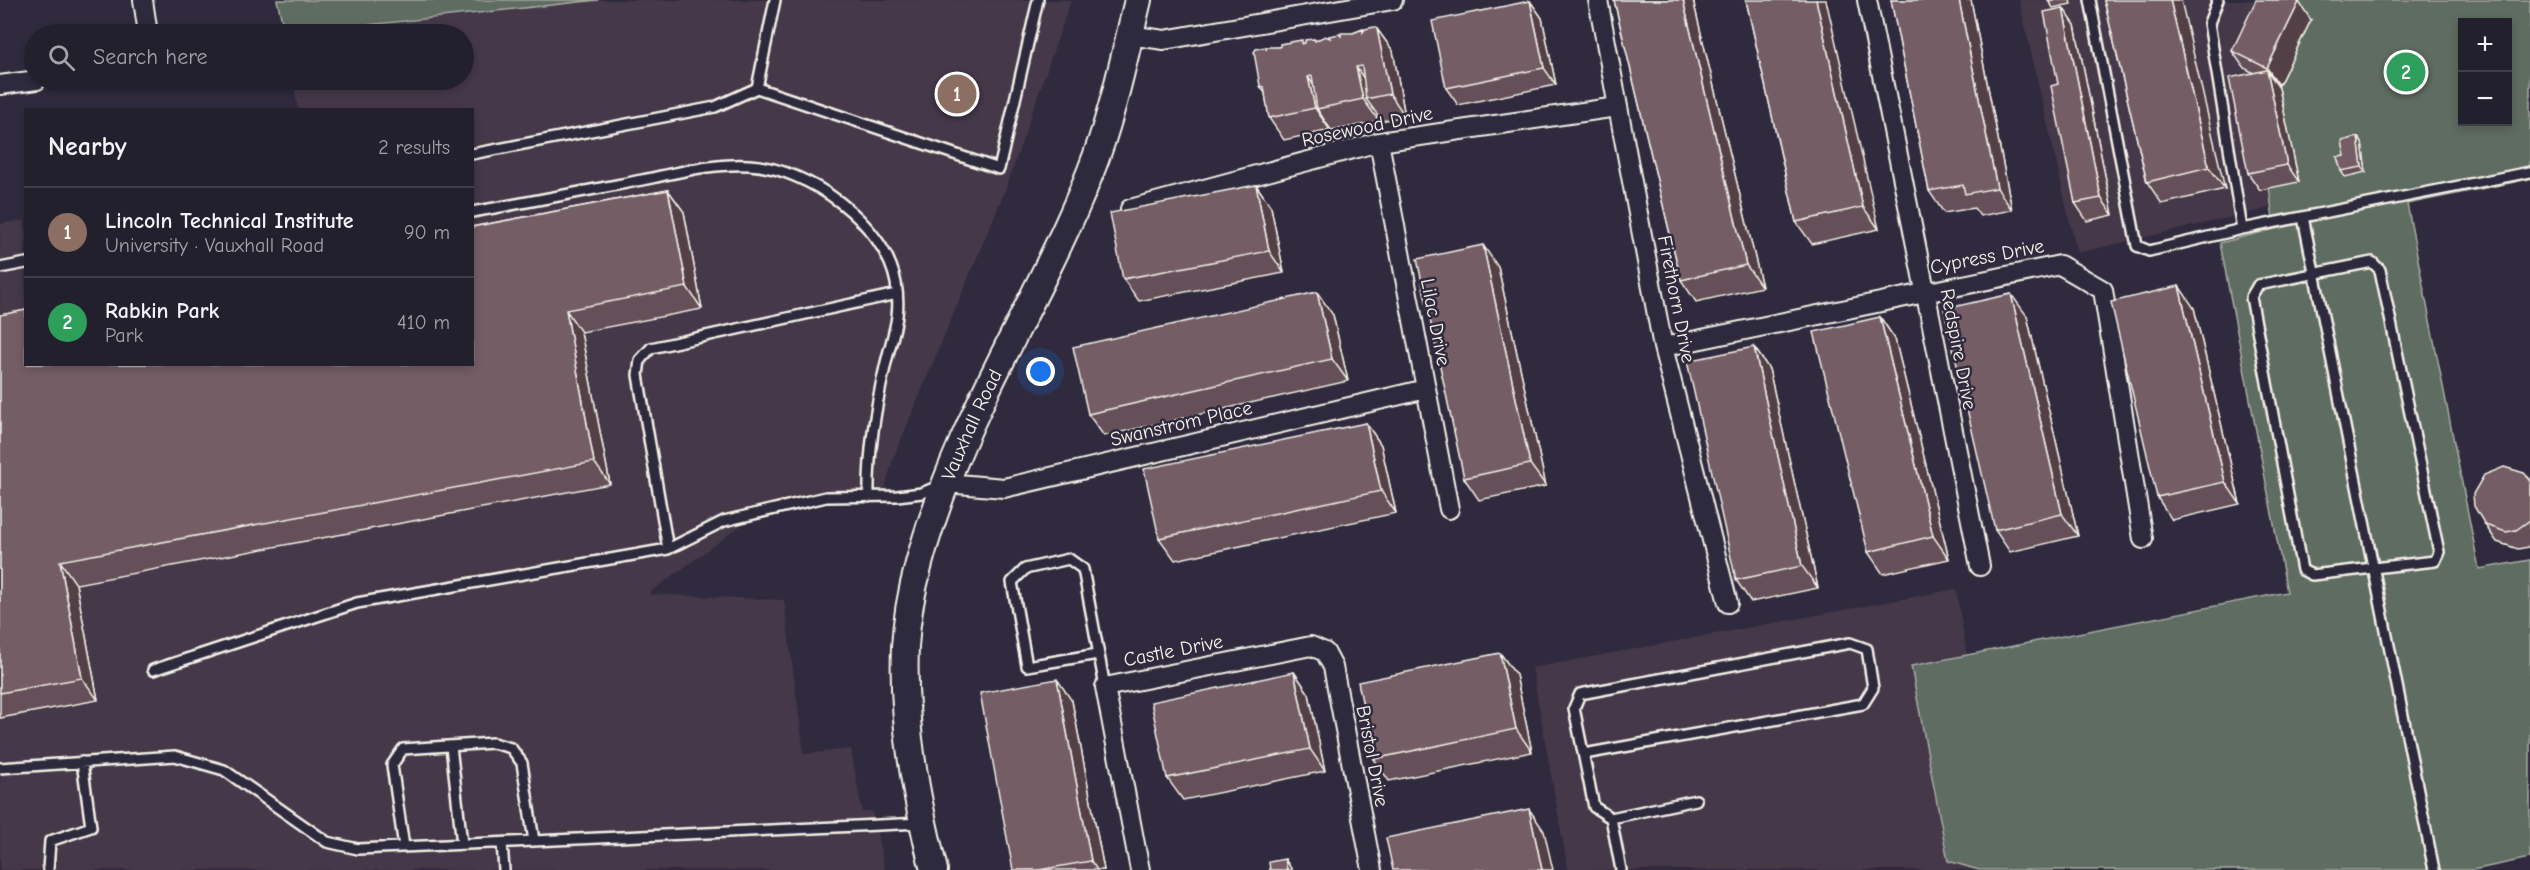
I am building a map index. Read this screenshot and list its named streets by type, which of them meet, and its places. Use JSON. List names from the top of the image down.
{
  "streets": {
    "street": [
      "Rosewood Drive",
      "Cypress Drive",
      "Firethorn Drive",
      "Lilac Drive",
      "Redspire Drive",
      "Swanstrom Place",
      "Vauxhall Road",
      "Castle Drive",
      "Bristol Drive"
    ]
  },
  "crossings": [
    ["Rosewood Drive", "Firethorn Drive"],
    ["Rosewood Drive", "Lilac Drive"],
    ["Cypress Drive", "Firethorn Drive"],
    ["Cypress Drive", "Redspire Drive"],
    ["Lilac Drive", "Swanstrom Place"],
    ["Swanstrom Place", "Vauxhall Road"],
    ["Castle Drive", "Bristol Drive"]
  ],
  "page": {
    "map_buttons": ["+", "−"],
    "search": "Search here",
    "pins": ["2", "1"],
    "heading": ["Nearby", "2 results"],
    "list": [
      {
        "mark": "1",
        "name": "Lincoln Technical Institute",
        "note": "University · Vauxhall Road",
        "value": "90 m"
      },
      {
        "mark": "2",
        "name": "Rabkin Park",
        "note": "Park",
        "value": "410 m"
      }
    ]
  }
}
